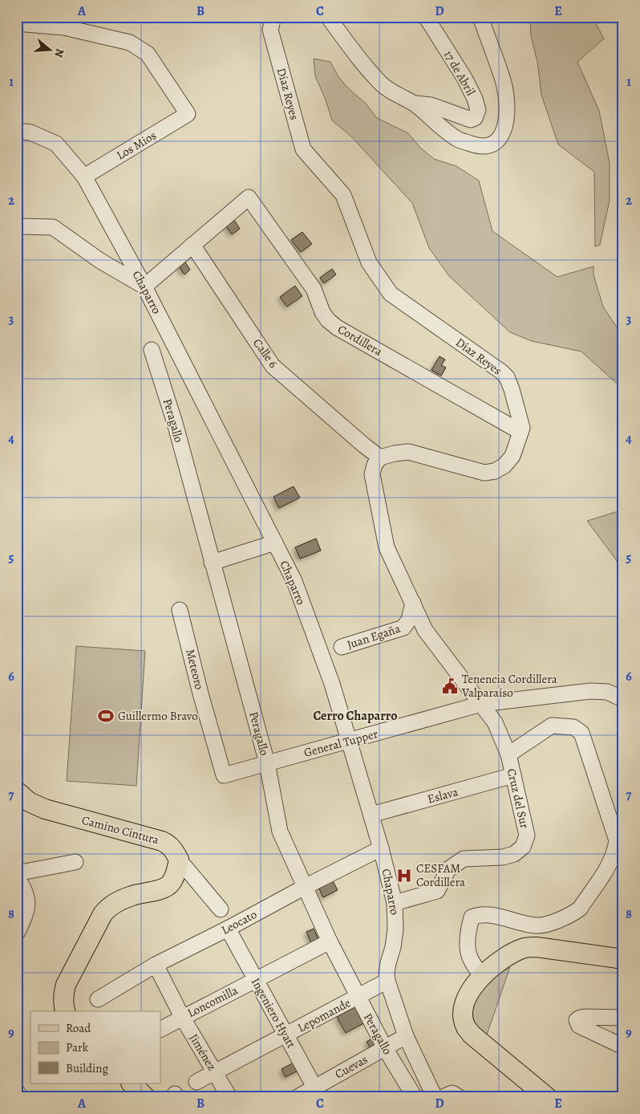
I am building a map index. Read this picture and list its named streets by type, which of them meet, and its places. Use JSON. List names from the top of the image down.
{
  "streets": {
    "main road": ["Camino Cintura"],
    "street": [
      "17 de Abril",
      "Díaz Reyes",
      "Los Mios",
      "Chaparro",
      "Cordillera",
      "Calle 6",
      "Peragallo",
      "Juan Egaña",
      "Meteoro",
      "General Tupper",
      "Eslava",
      "Cruz del Sur",
      "Leocato",
      "Loncomilla",
      "Ingeniero Hyatt",
      "Lepomande",
      "Jiménez",
      "Cuevas"
    ]
  },
  "crossings": [
    ["Díaz Reyes", "Cordillera"],
    ["Díaz Reyes", "Calle 6"],
    ["Los Mios", "Chaparro"],
    ["Chaparro", "General Tupper"],
    ["Chaparro", "Eslava"],
    ["Chaparro", "Cruz del Sur"],
    ["Chaparro", "Leocato"],
    ["Chaparro", "Lepomande"],
    ["Chaparro", "Cuevas"],
    ["Cordillera", "Calle 6"],
    ["Peragallo", "General Tupper"],
    ["Peragallo", "Leocato"],
    ["Peragallo", "Loncomilla"],
    ["Peragallo", "Lepomande"],
    ["Peragallo", "Cuevas"],
    ["Meteoro", "General Tupper"],
    ["General Tupper", "Cruz del Sur"],
    ["Eslava", "Cruz del Sur"],
    ["Leocato", "Ingeniero Hyatt"],
    ["Leocato", "Jiménez"],
    ["Loncomilla", "Ingeniero Hyatt"],
    ["Loncomilla", "Jiménez"],
    ["Ingeniero Hyatt", "Lepomande"],
    ["Ingeniero Hyatt", "Cuevas"],
    ["Lepomande", "Jiménez"]
  ],
  "districts": ["Cerro Chaparro"],
  "places": {
    "public building": ["Tenencia Cordillera Valparaíso"],
    "sports": ["Guillermo Bravo"],
    "hospital": ["CESFAM Cordillera"]
  },
  "legend": ["Road", "Park", "Building"],
  "north": "right",
  "grid": {
    "columns": [
      "A",
      "B",
      "C",
      "D",
      "E"
    ],
    "rows": [
      "1",
      "2",
      "3",
      "4",
      "5",
      "6",
      "7",
      "8",
      "9"
    ]
  }
}
